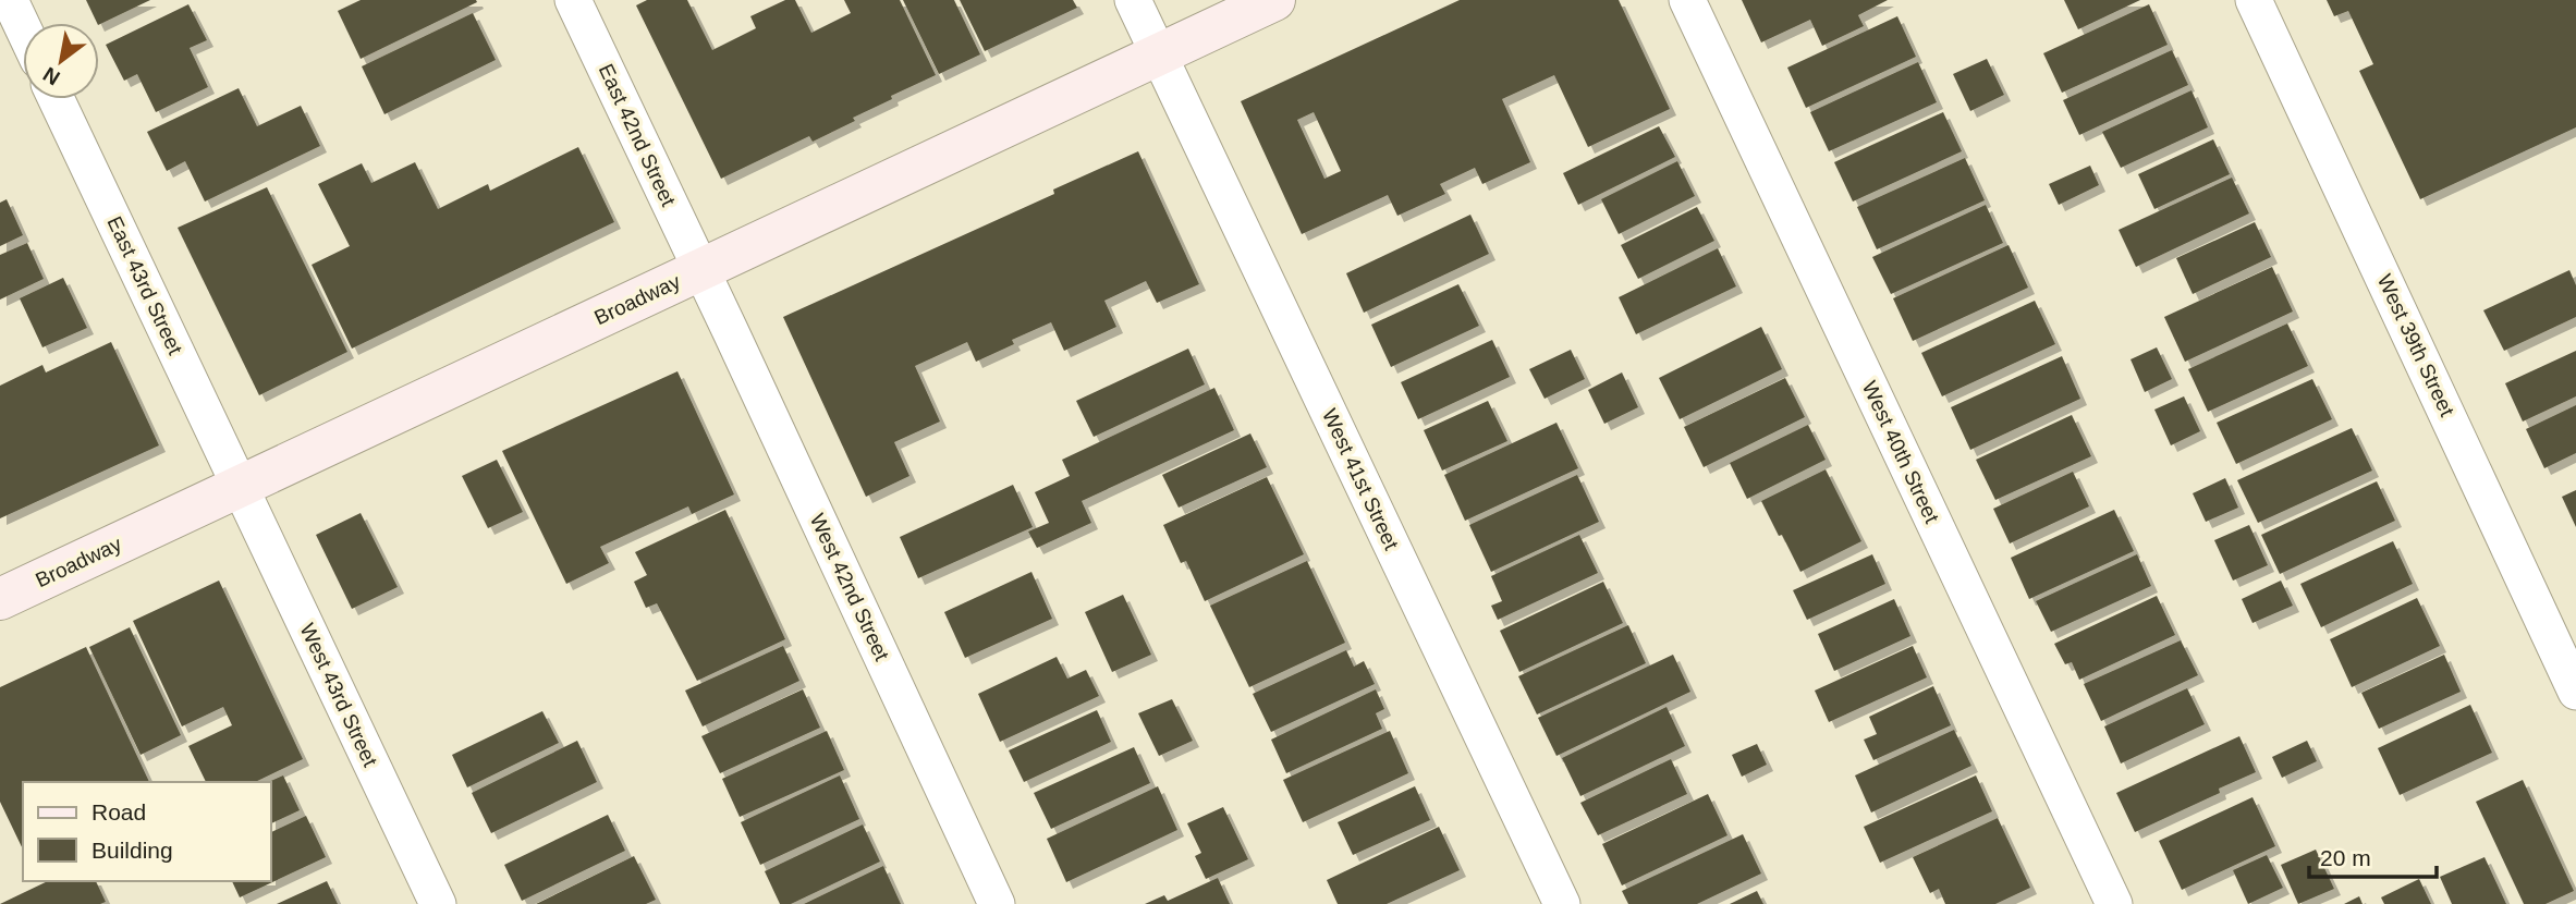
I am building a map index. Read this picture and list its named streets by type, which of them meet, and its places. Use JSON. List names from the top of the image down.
{
  "streets": {
    "street": [
      "East 42nd Street",
      "East 43rd Street",
      "Broadway",
      "West 39th Street",
      "West 40th Street",
      "West 41st Street",
      "West 42nd Street",
      "West 43rd Street"
    ]
  },
  "crossings": [
    ["East 42nd Street", "Broadway"],
    ["East 42nd Street", "West 42nd Street"],
    ["East 43rd Street", "Broadway"],
    ["East 43rd Street", "West 43rd Street"],
    ["Broadway", "West 41st Street"],
    ["Broadway", "West 42nd Street"],
    ["Broadway", "West 43rd Street"]
  ],
  "legend": ["Road", "Building"],
  "scale_bar": "20 m",
  "north": "bottom left"
}
